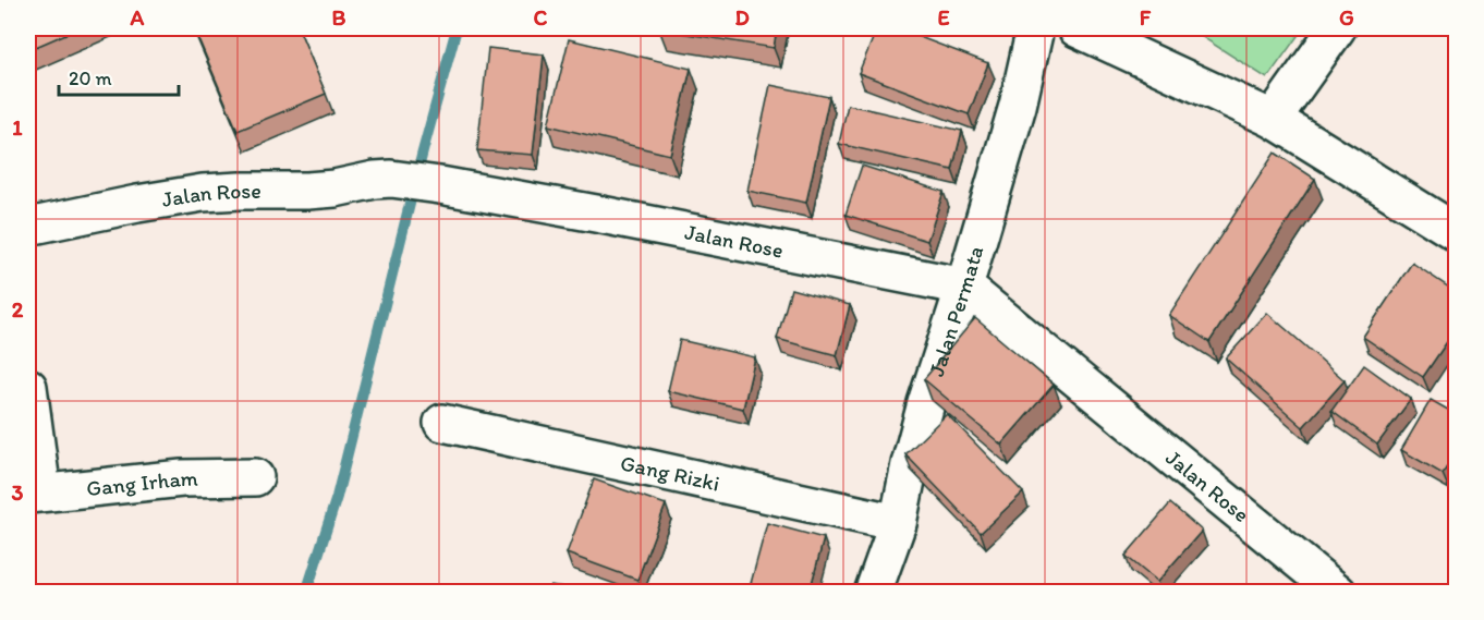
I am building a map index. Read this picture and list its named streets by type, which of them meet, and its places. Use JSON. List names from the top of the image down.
{
  "streets": {
    "street": [
      "Jalan Rose",
      "Jalan Permata",
      "Gang Rizki",
      "Gang Irham"
    ]
  },
  "crossings": [
    ["Jalan Rose", "Jalan Permata"],
    ["Jalan Permata", "Gang Rizki"]
  ],
  "scale_bar": "20 m",
  "grid": {
    "columns": [
      "A",
      "B",
      "C",
      "D",
      "E",
      "F",
      "G"
    ],
    "rows": ["1", "2", "3"]
  }
}
